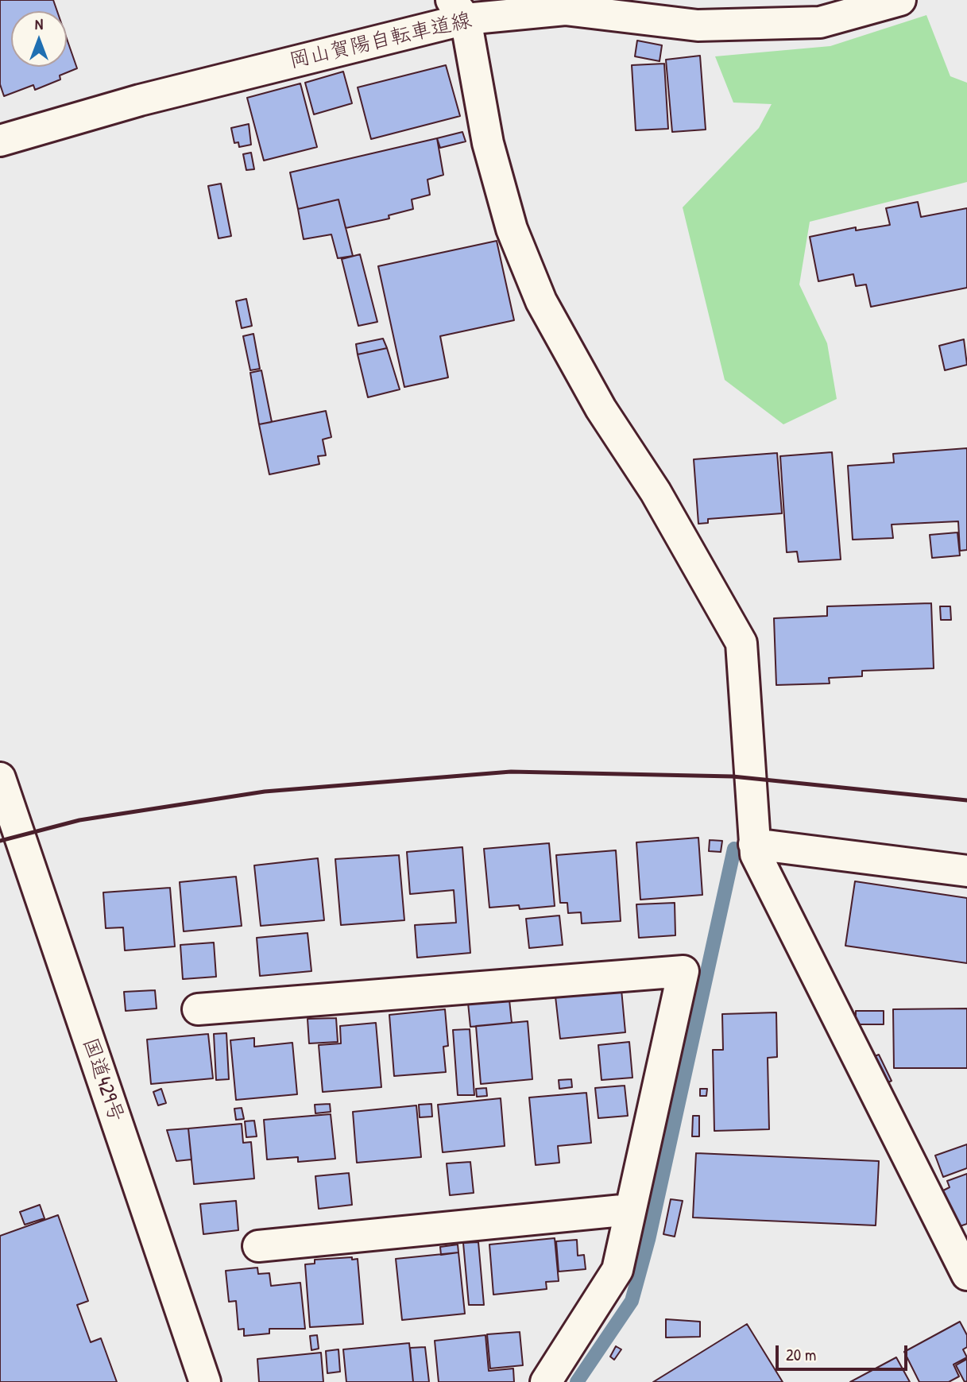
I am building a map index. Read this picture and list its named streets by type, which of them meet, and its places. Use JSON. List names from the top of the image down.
{
  "streets": {
    "main road": ["岡山賀陽自転車道線", "国道429号"]
  },
  "scale_bar": "20 m",
  "north": "top"
}
